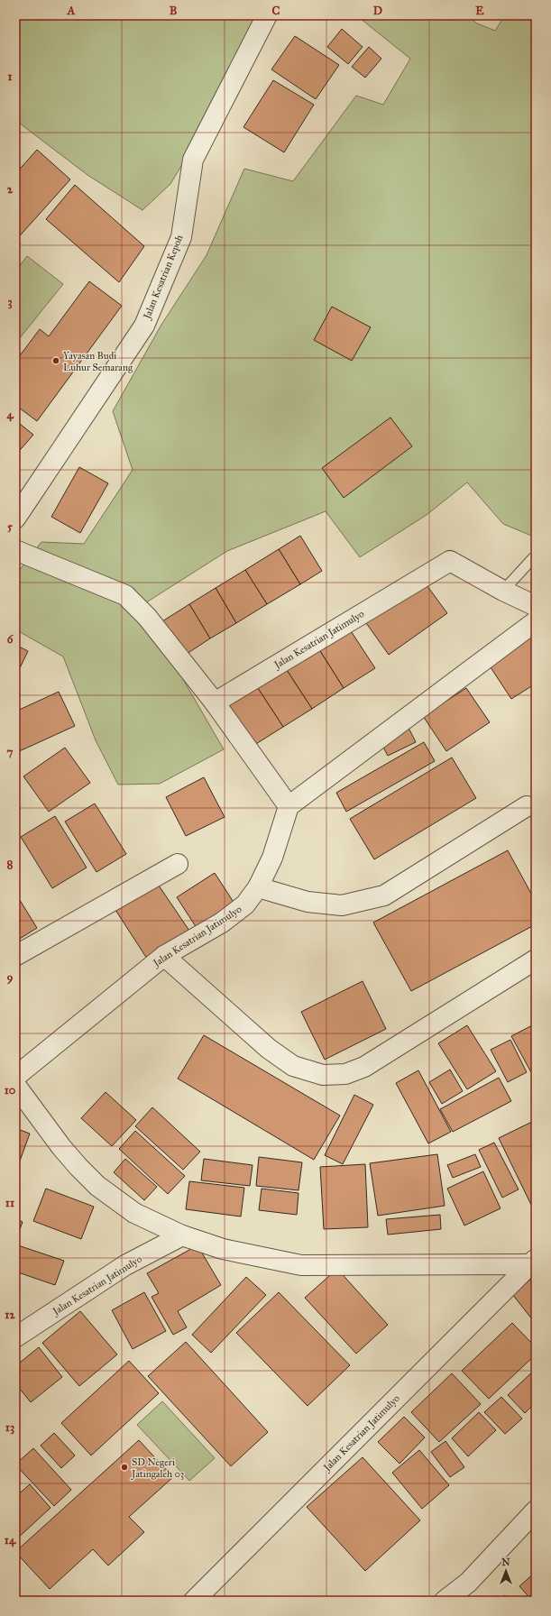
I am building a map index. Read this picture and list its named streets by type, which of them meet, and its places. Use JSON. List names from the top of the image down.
{
  "streets": {
    "street": ["Jalan Kesatrian Kepoh", "Jalan Kesatrian Jatimulyo"]
  },
  "places": ["Yayasan Budi Luhur Semarang", "SD Negeri Jatingaleh 03"],
  "north": "top",
  "grid": {
    "columns": [
      "A",
      "B",
      "C",
      "D",
      "E"
    ],
    "rows": [
      "1",
      "2",
      "3",
      "4",
      "5",
      "6",
      "7",
      "8",
      "9",
      "10",
      "11",
      "12",
      "13",
      "14"
    ]
  }
}
